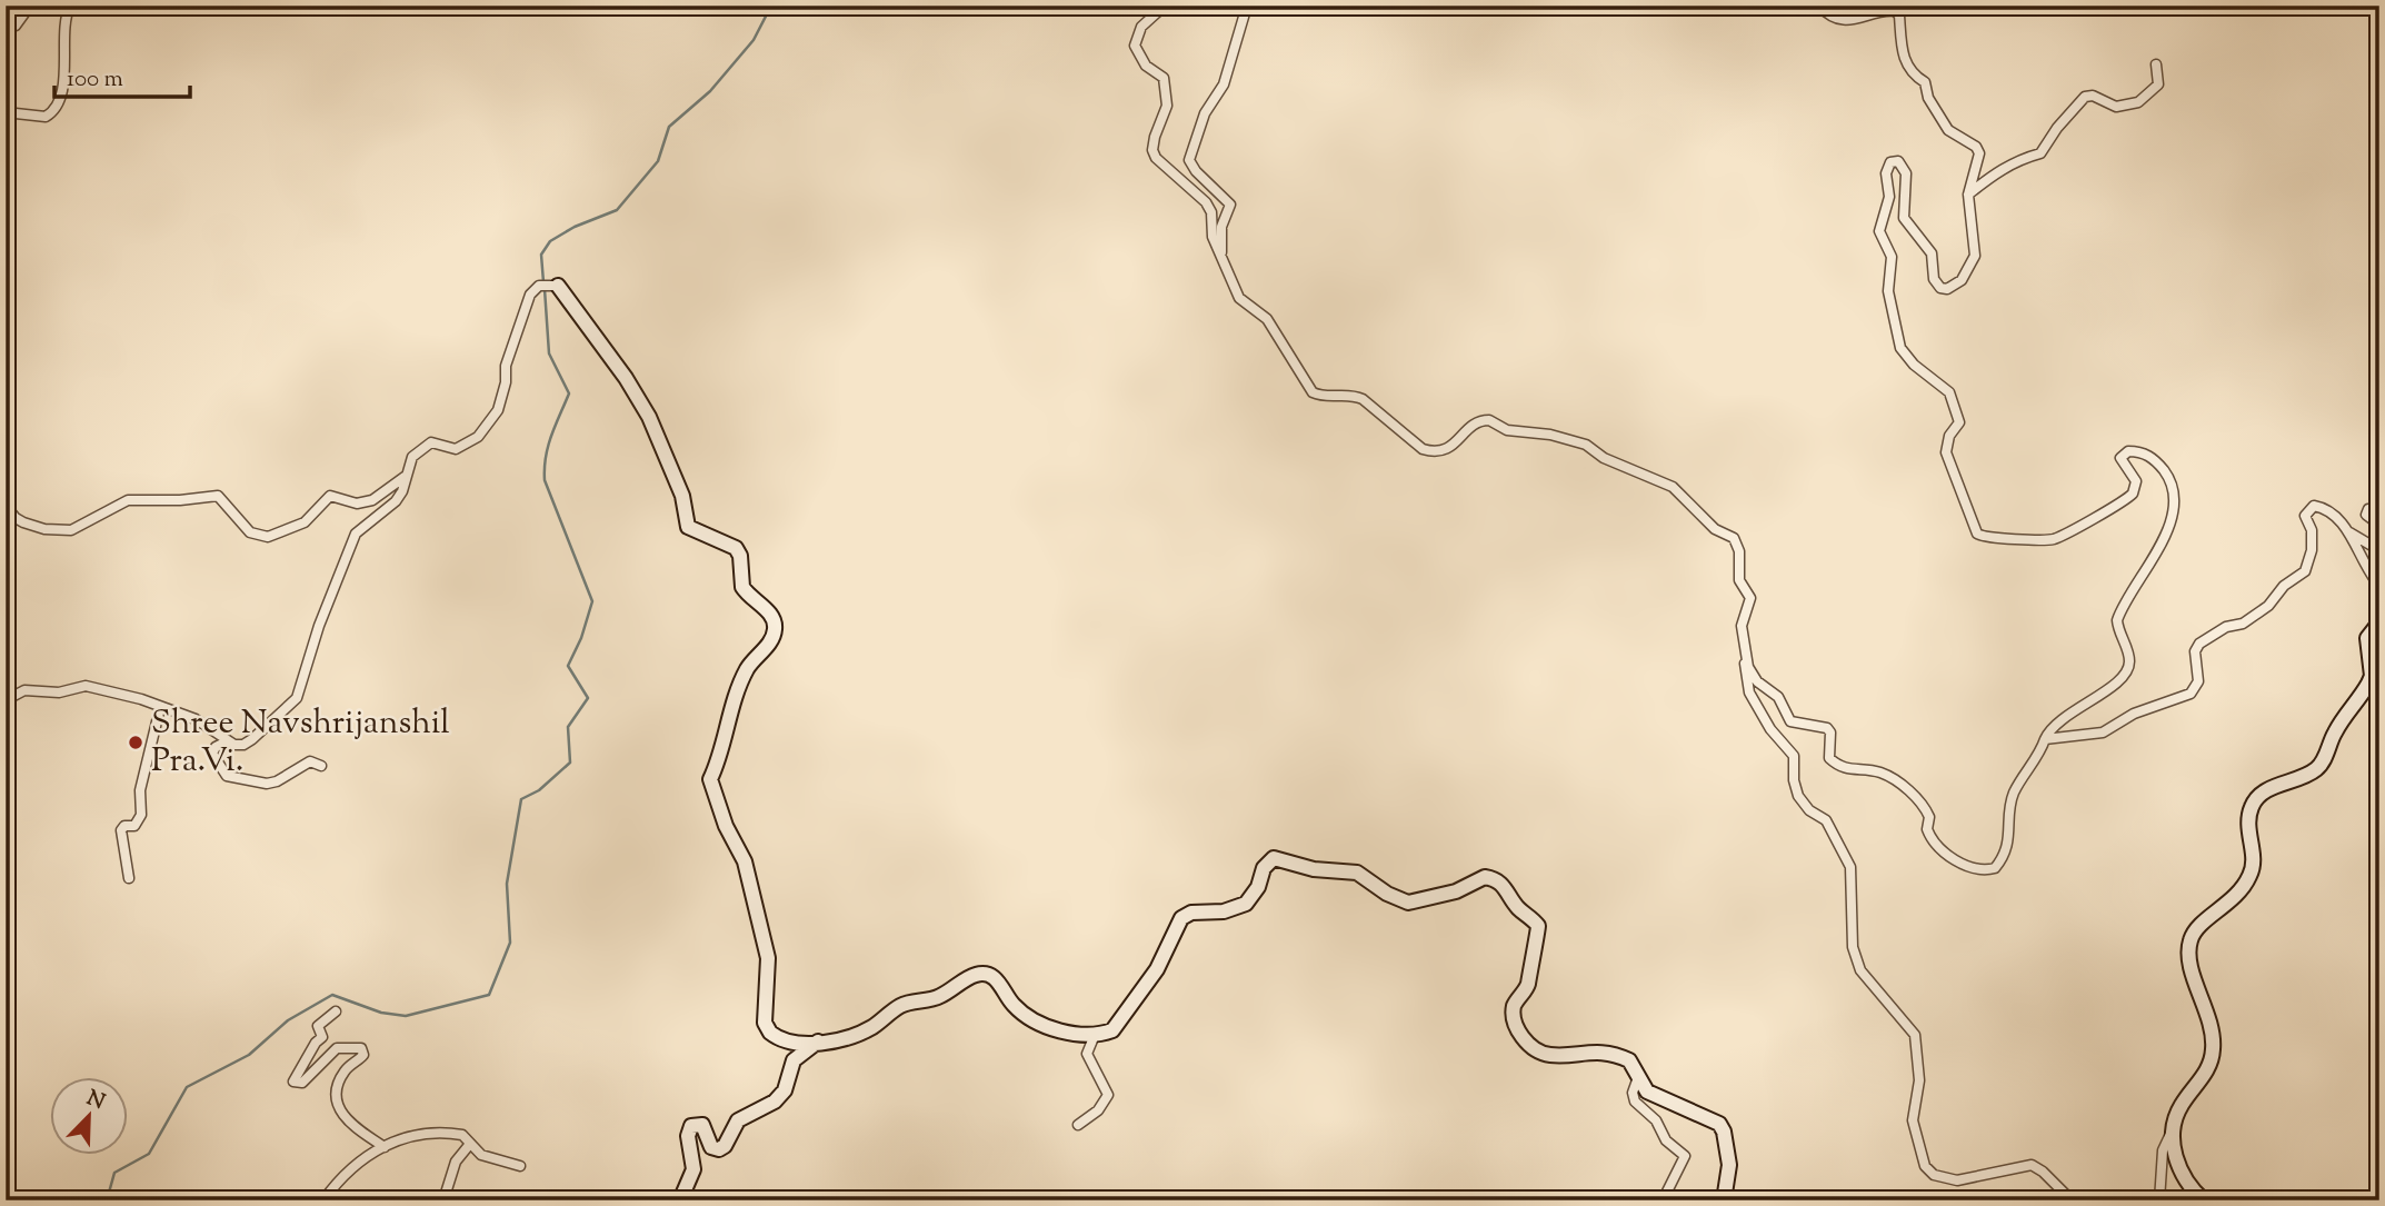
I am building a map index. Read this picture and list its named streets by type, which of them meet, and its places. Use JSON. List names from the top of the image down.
{
  "places": ["Shree Navshrijanshil Pra.Vi."],
  "scale_bar": "100 m",
  "north": "top right"
}
